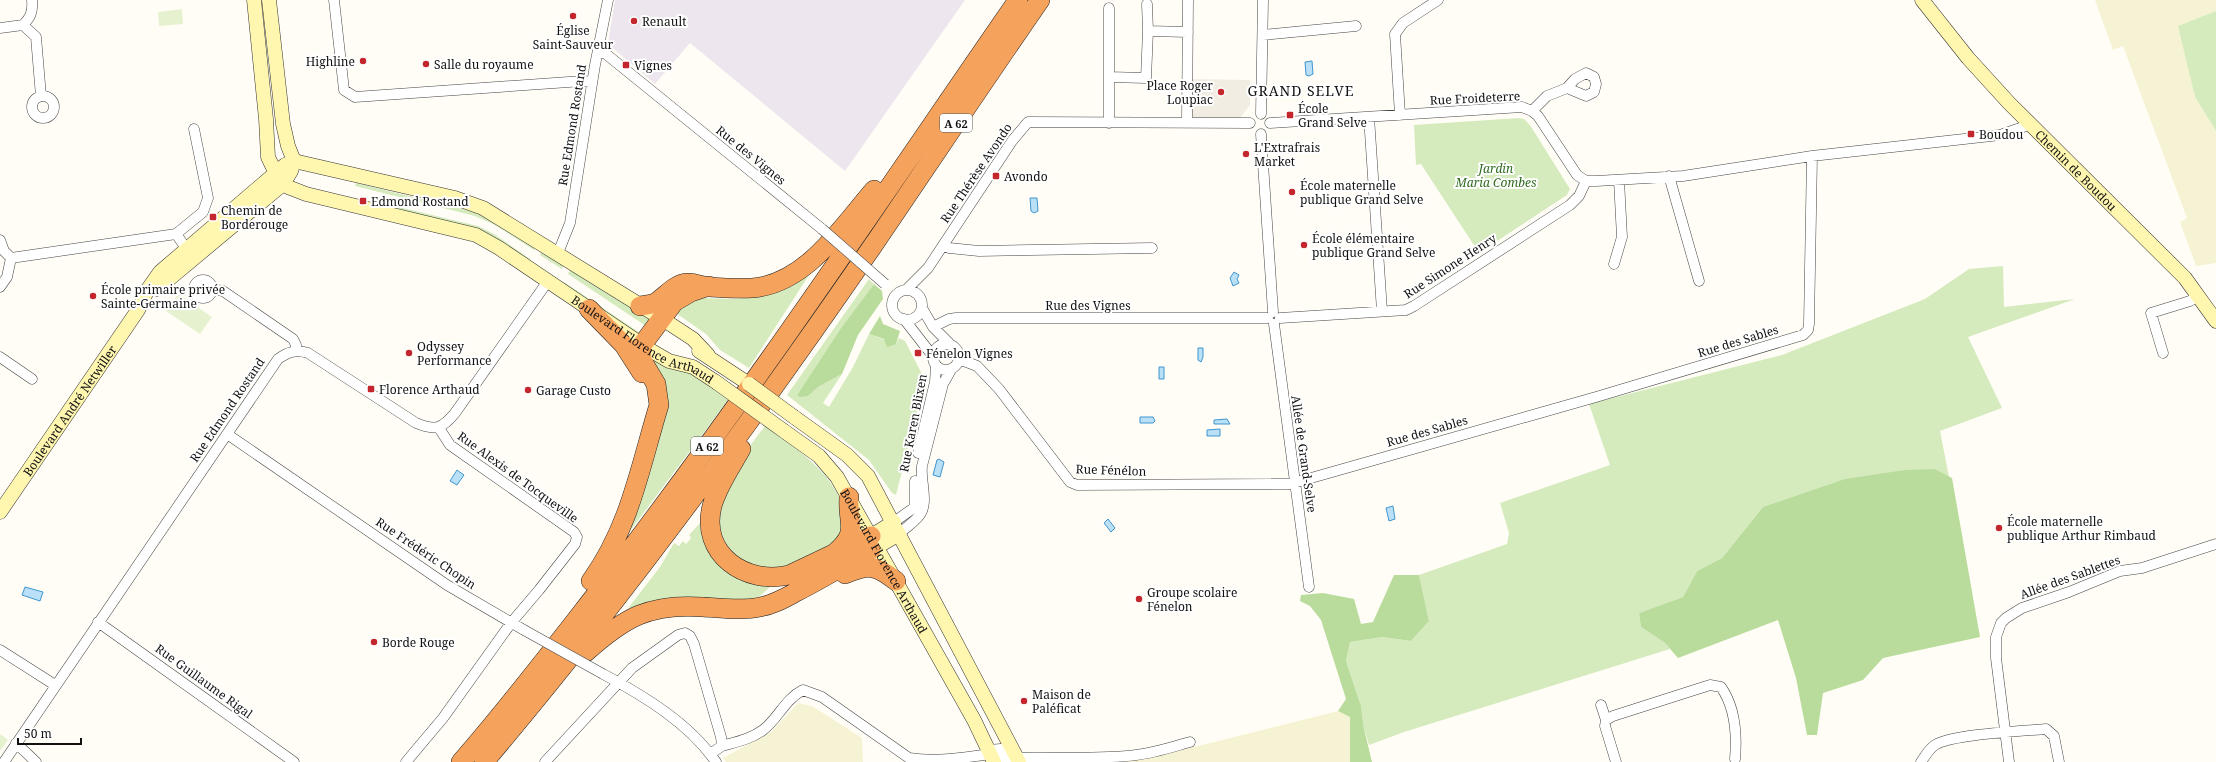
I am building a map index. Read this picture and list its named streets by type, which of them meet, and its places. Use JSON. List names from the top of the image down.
{
  "streets": {
    "highway": ["A 62"],
    "main road": ["Chemin de Boudou", "Boulevard Florence Arthaud", "Boulevard André Netwiller"],
    "street": [
      "Rue Froideterre",
      "Rue Edmond Rostand",
      "Rue des Vignes",
      "Rue Thérèse Avondo",
      "Rue Simone Henry",
      "Rue des Sables",
      "Rue Karen Blixen",
      "Allée de Grand-Selve",
      "Rue Fénélon",
      "Rue Alexis de Tocqueville",
      "Rue Frédéric Chopin",
      "Allée des Sablettes",
      "Rue Guillaume Rigal"
    ]
  },
  "crossings": [
    ["Rue Froideterre", "Rue Thérèse Avondo"],
    ["Rue Froideterre", "Rue Simone Henry"],
    ["Rue Froideterre", "Allée de Grand-Selve"],
    ["Rue Edmond Rostand", "Rue des Vignes"],
    ["Rue Edmond Rostand", "Boulevard Florence Arthaud"],
    ["Rue Edmond Rostand", "Rue Frédéric Chopin"],
    ["Rue Edmond Rostand", "Rue Guillaume Rigal"],
    ["Rue des Vignes", "Rue Simone Henry"],
    ["Rue des Vignes", "Allée de Grand-Selve"],
    ["Rue Thérèse Avondo", "Allée de Grand-Selve"],
    ["Rue Simone Henry", "Allée de Grand-Selve"],
    ["Boulevard Florence Arthaud", "Boulevard André Netwiller"],
    ["Boulevard Florence Arthaud", "Rue Karen Blixen"],
    ["Boulevard Florence Arthaud", "Rue Frédéric Chopin"],
    ["Rue des Sables", "Allée de Grand-Selve"],
    ["Rue des Sables", "Rue Fénélon"],
    ["Rue Karen Blixen", "Rue Fénélon"],
    ["Allée de Grand-Selve", "Rue Fénélon"],
    ["Rue Alexis de Tocqueville", "Rue Frédéric Chopin"]
  ],
  "districts": ["GRAND SELVE"],
  "parks": ["Jardin Maria Combes"],
  "places": {
    "other": [
      "Église Saint-Sauveur",
      "Renault",
      "Highline",
      "Salle du royaume",
      "Place Roger Loupiac",
      "L'Extrafrais Market",
      "École maternelle publique Grand Selve",
      "École élémentaire publique Grand Selve",
      "École primaire privée Sainte-Germaine",
      "Odyssey Performance",
      "Garage Custo",
      "École maternelle publique Arthur Rimbaud",
      "Groupe scolaire Fénelon",
      "Borde Rouge",
      "Maison de Paléficat"
    ],
    "transit": [
      "Vignes",
      "École Grand Selve",
      "Boudou",
      "Avondo",
      "Edmond Rostand",
      "Chemin de Borderouge",
      "Fénelon Vignes",
      "Florence Arthaud"
    ]
  },
  "scale_bar": "50 m"
}
